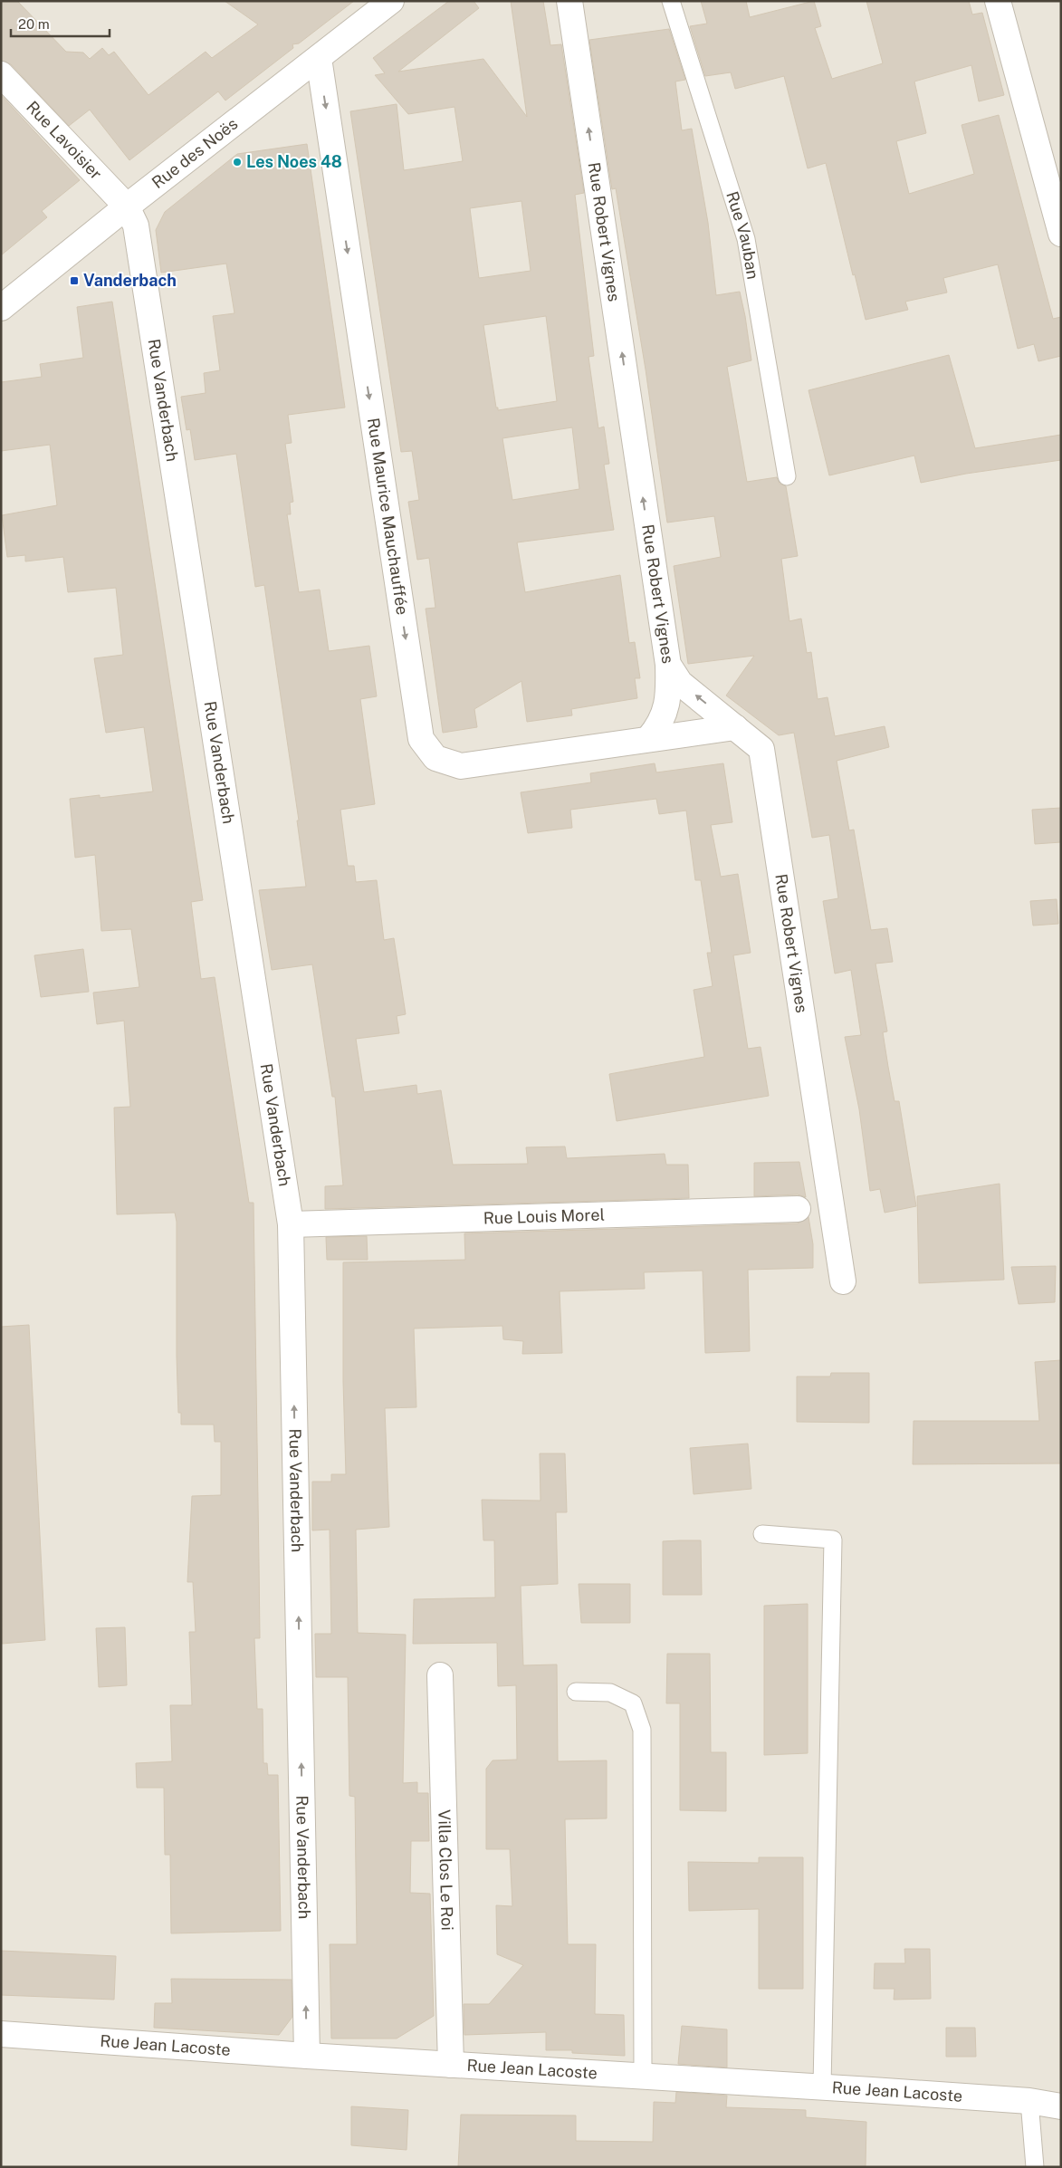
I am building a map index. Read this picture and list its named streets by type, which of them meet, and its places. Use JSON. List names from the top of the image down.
{
  "streets": {
    "street": [
      "Rue Lavoisier",
      "Rue des Noës",
      "Rue Robert Vignes",
      "Rue Vanderbach",
      "Rue Maurice Mauchauffée",
      "Rue Louis Morel",
      "Villa Clos Le Roi",
      "Rue Jean Lacoste"
    ],
    "lane": ["Rue Vauban"]
  },
  "crossings": [
    ["Rue Lavoisier", "Rue des Noës"],
    ["Rue Lavoisier", "Rue Vanderbach"],
    ["Rue des Noës", "Rue Vanderbach"],
    ["Rue des Noës", "Rue Maurice Mauchauffée"],
    ["Rue Robert Vignes", "Rue Maurice Mauchauffée"],
    ["Rue Vanderbach", "Rue Louis Morel"],
    ["Rue Vanderbach", "Rue Jean Lacoste"],
    ["Villa Clos Le Roi", "Rue Jean Lacoste"]
  ],
  "one_way": ["Rue Robert Vignes", "Rue Vanderbach", "Rue Maurice Mauchauffée"],
  "places": {
    "other": ["Les Noes 48"],
    "transit": ["Vanderbach"]
  },
  "scale_bar": "20 m"
}
